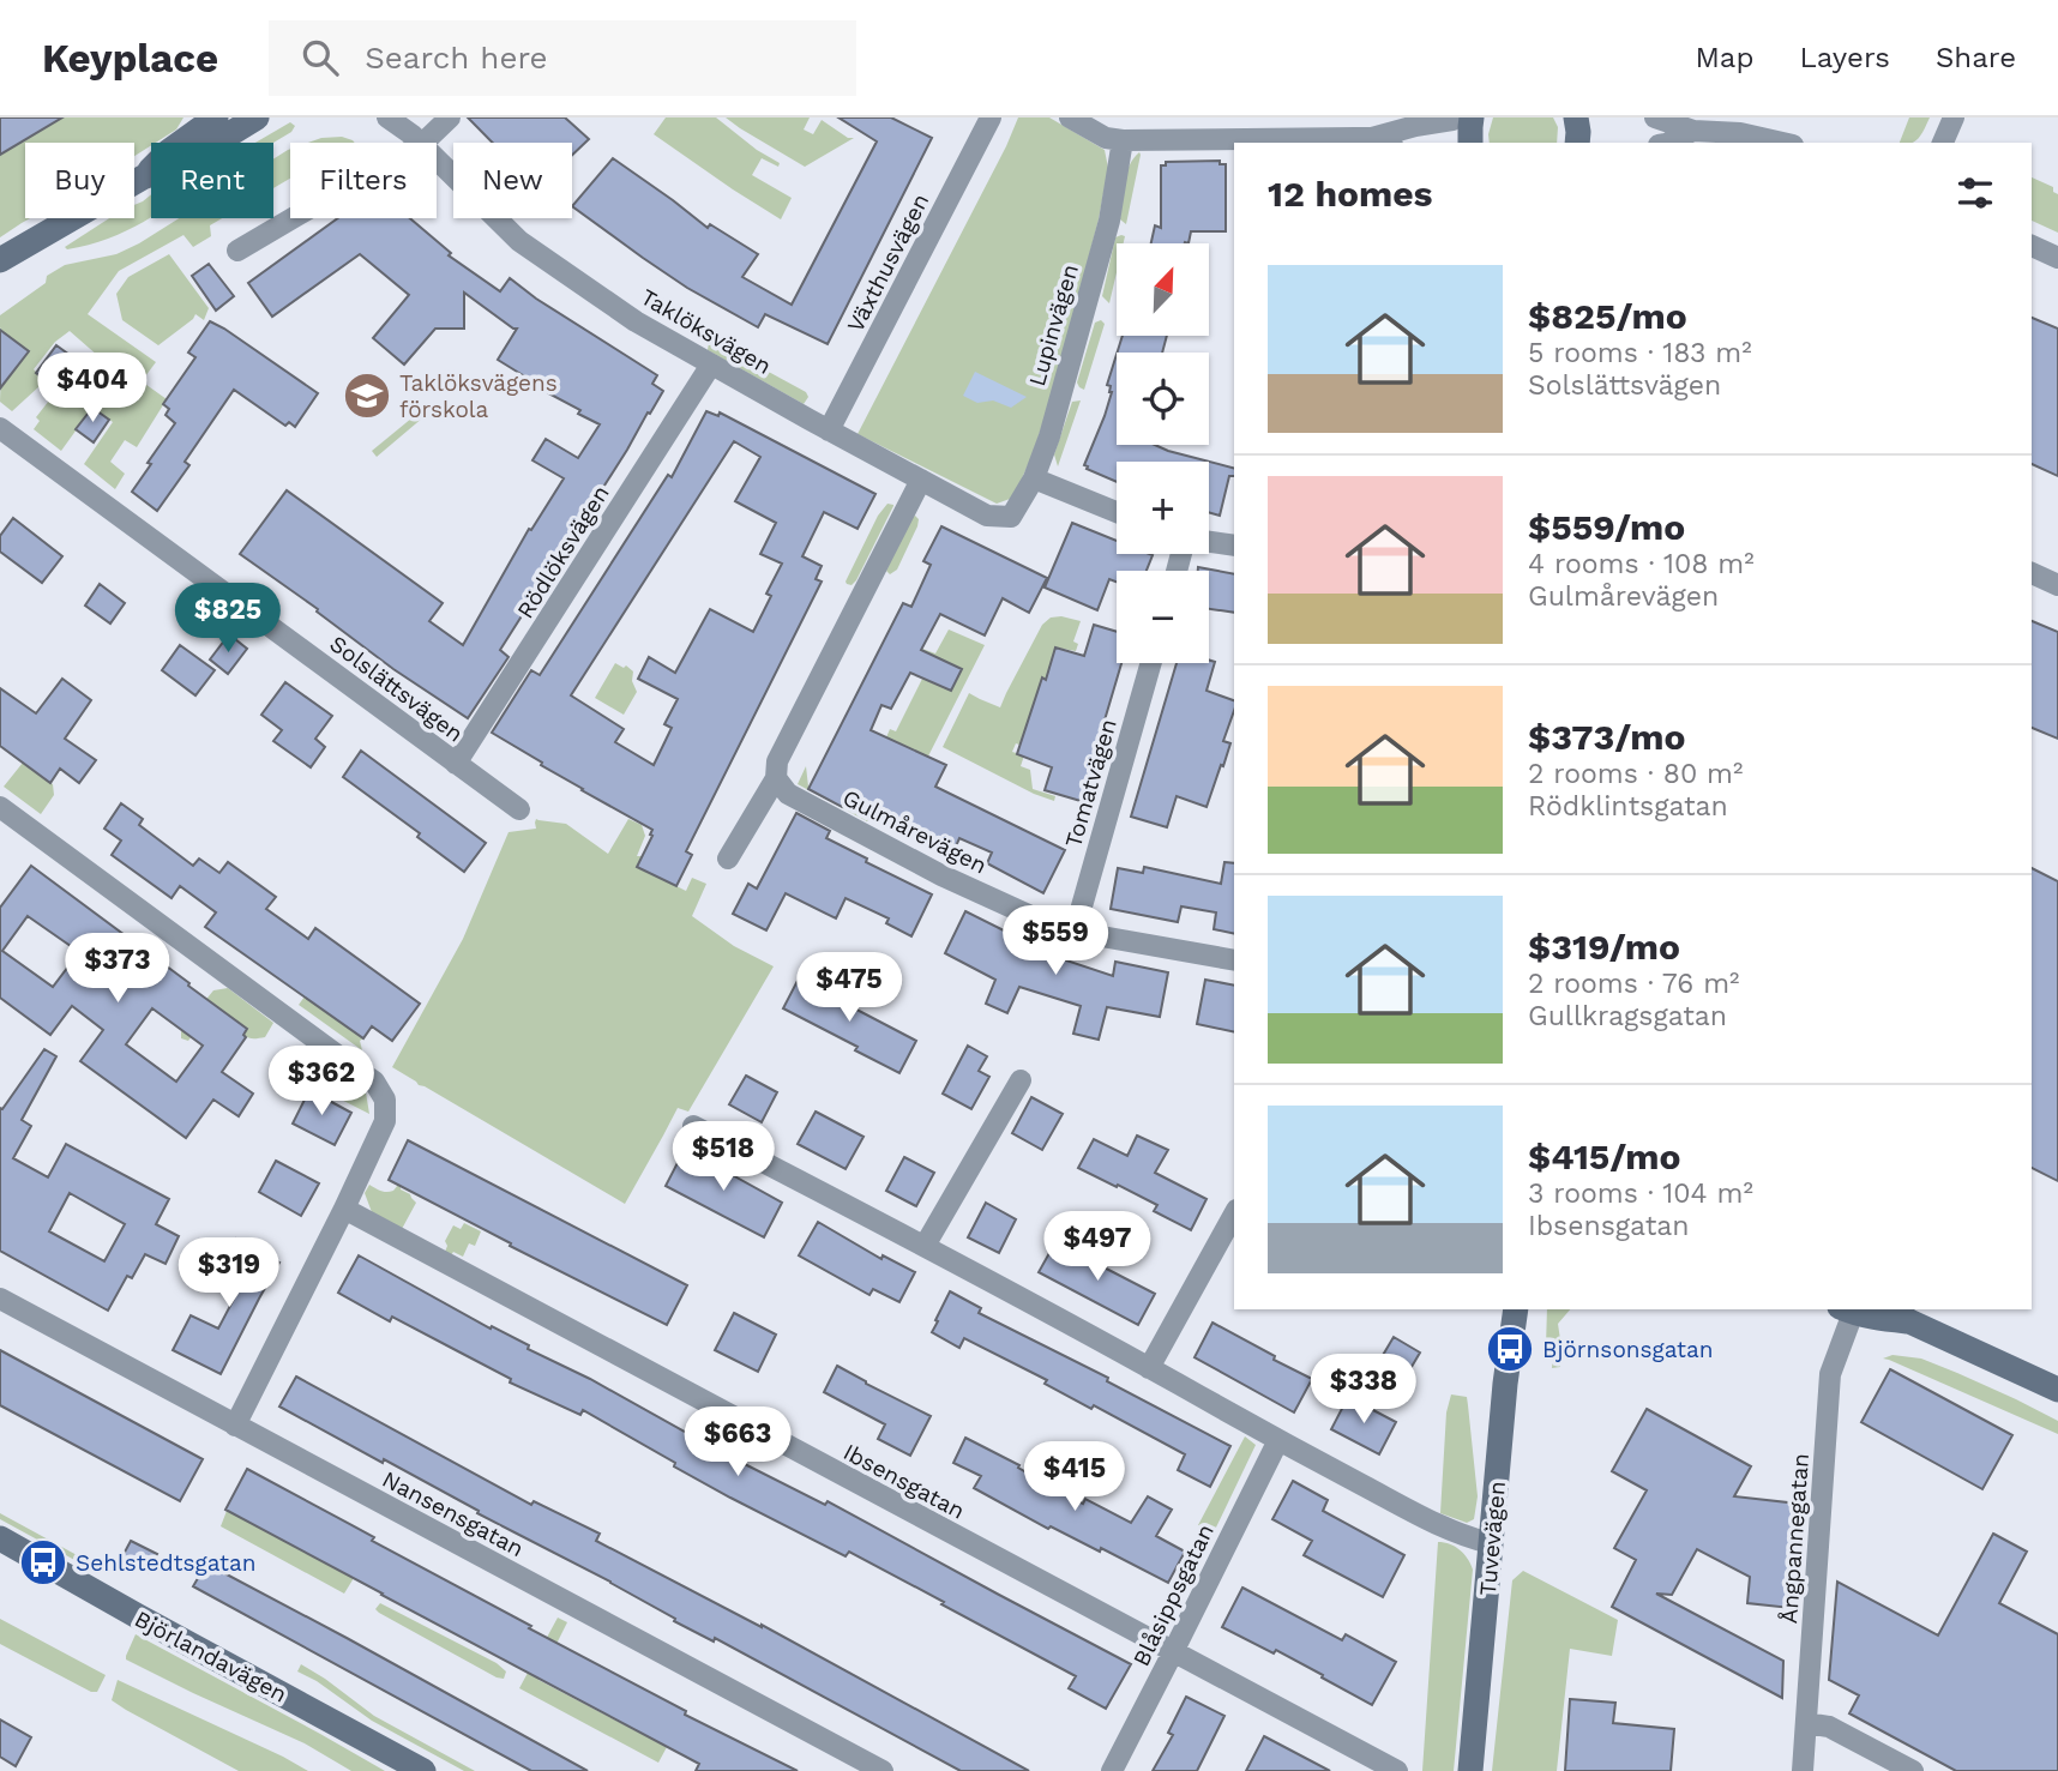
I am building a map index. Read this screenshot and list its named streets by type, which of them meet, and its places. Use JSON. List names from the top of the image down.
{
  "streets": {
    "street": [
      "Växthusvägen",
      "Lupinvägen",
      "Taklöksvägen",
      "Rödlöksvägen",
      "Solslättsvägen",
      "Tomatvägen",
      "Gulmårevägen",
      "Ibsensgatan",
      "Nansensgatan",
      "Tuvevägen",
      "Ångpannegatan",
      "Blåsippsgatan",
      "Björlandavägen"
    ]
  },
  "crossings": [
    ["Växthusvägen", "Taklöksvägen"],
    ["Lupinvägen", "Taklöksvägen"],
    ["Taklöksvägen", "Rödlöksvägen"],
    ["Rödlöksvägen", "Solslättsvägen"],
    ["Tomatvägen", "Gulmårevägen"],
    ["Ibsensgatan", "Blåsippsgatan"]
  ],
  "places": {
    "school or university": ["Taklöksvägens förskola"],
    "bus stop": ["Björnsonsgatan", "Sehlstedtsgatan"]
  },
  "north": "top right",
  "page": {
    "header": "Keyplace",
    "search": "Search here",
    "nav": ["Map", "Layers", "Share"],
    "chip": [
      "Buy",
      "Rent",
      "Filters",
      "New"
    ],
    "heading": "12 homes",
    "map_buttons": ["+", "−"],
    "list": [
      {
        "name": "$825/mo",
        "note": "5 rooms · 183 m² · Solslättsvägen"
      },
      {
        "name": "$559/mo",
        "note": "4 rooms · 108 m² · Gulmårevägen"
      },
      {
        "name": "$373/mo",
        "note": "2 rooms · 80 m² · Rödklintsgatan"
      },
      {
        "name": "$319/mo",
        "note": "2 rooms · 76 m² · Gullkragsgatan"
      },
      {
        "name": "$415/mo",
        "note": "3 rooms · 104 m² · Ibsensgatan"
      }
    ],
    "price": [
      "$404",
      "$825",
      "$559",
      "$373",
      "$475",
      "$362",
      "$518",
      "$497",
      "$319",
      "$338",
      "$663",
      "$415"
    ]
  }
}
